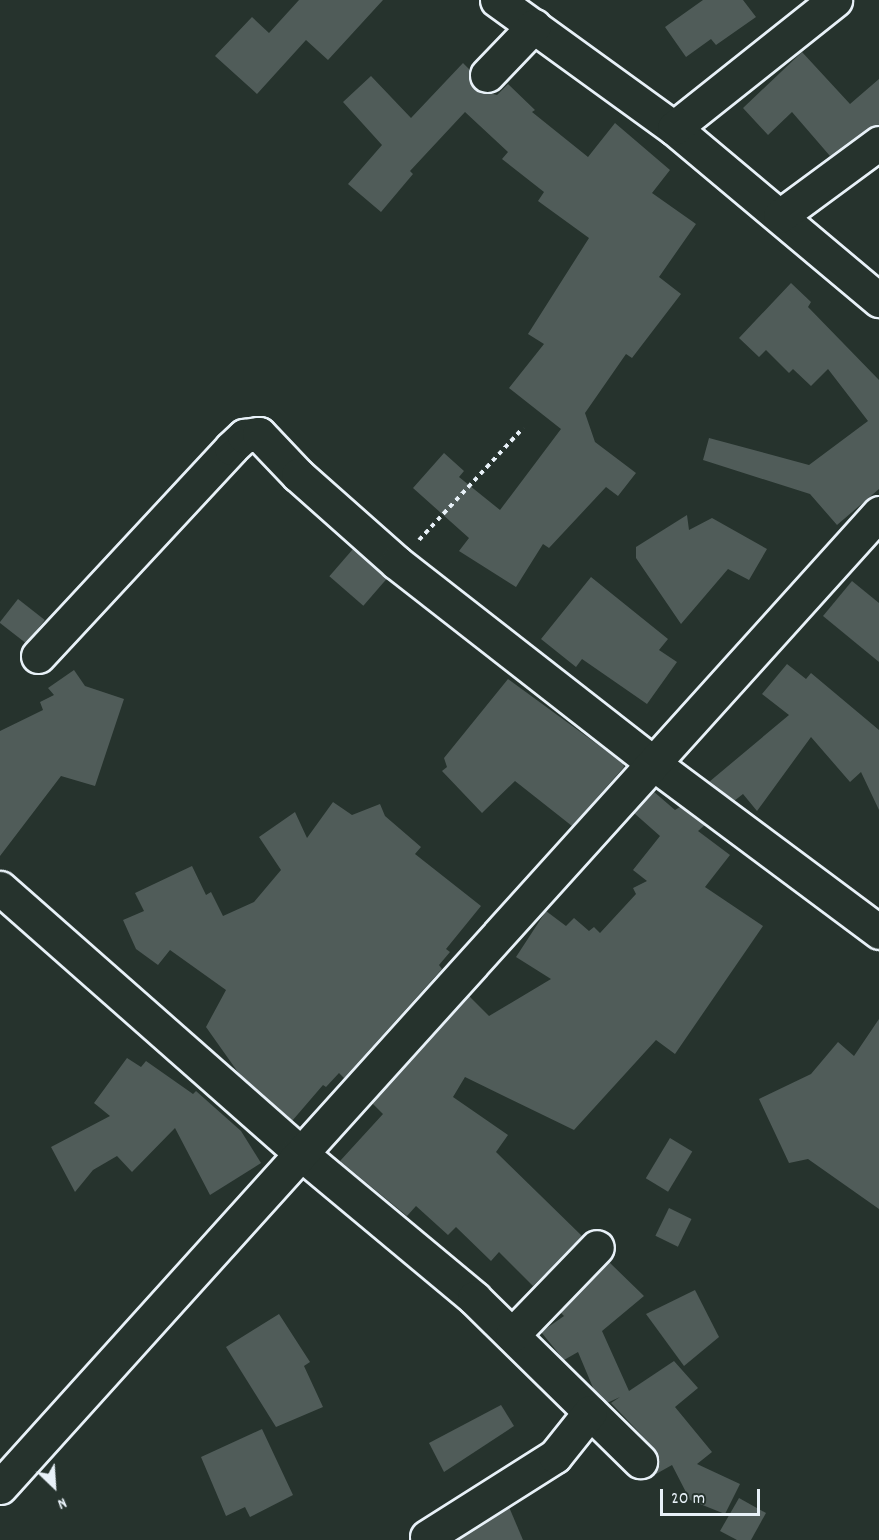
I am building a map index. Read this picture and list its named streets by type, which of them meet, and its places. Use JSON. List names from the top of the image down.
{
  "scale_bar": "20 m",
  "north": "bottom right"
}
